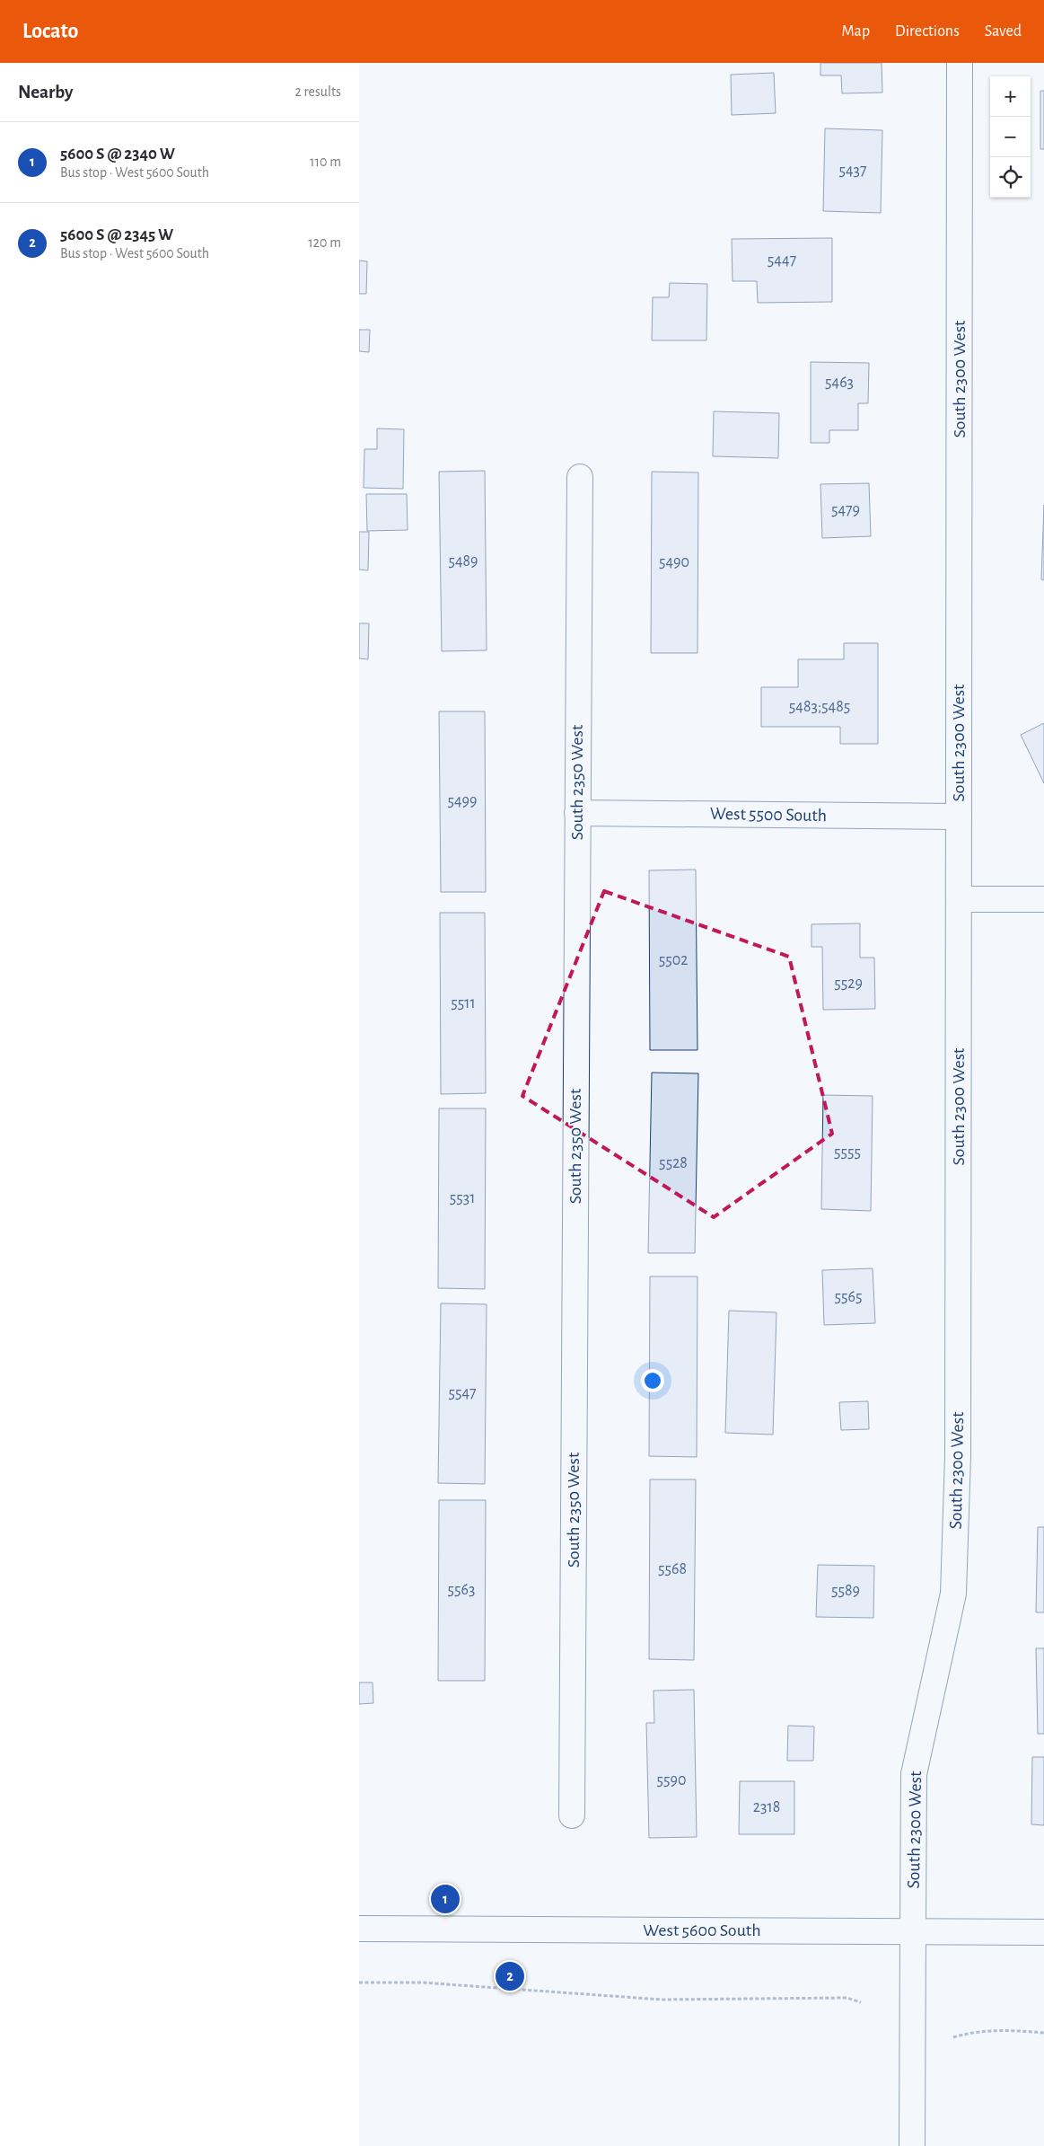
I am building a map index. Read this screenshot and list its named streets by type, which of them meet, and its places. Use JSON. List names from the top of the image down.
{
  "streets": {
    "street": [
      "South 2300 West",
      "South 2350 West",
      "West 5500 South",
      "West 5600 South"
    ]
  },
  "crossings": [
    ["South 2300 West", "West 5500 South"],
    ["South 2300 West", "West 5600 South"],
    ["South 2350 West", "West 5500 South"]
  ],
  "house_numbers": [
    "5437",
    "5447",
    "5463",
    "5479",
    "5489",
    "5490",
    "5483;5485",
    "5499",
    "5502",
    "5529",
    "5511",
    "5555",
    "5528",
    "5531",
    "5565",
    "5547",
    "5568",
    "5563",
    "5589",
    "5590",
    "2318"
  ],
  "page": {
    "header": "Locato",
    "nav": ["Map", "Directions", "Saved"],
    "heading": ["Nearby", "2 results"],
    "map_buttons": ["+", "−"],
    "list": [
      {
        "mark": "1",
        "name": "5600 S @ 2340 W",
        "note": "Bus stop · West 5600 South",
        "value": "110 m"
      },
      {
        "mark": "2",
        "name": "5600 S @ 2345 W",
        "note": "Bus stop · West 5600 South",
        "value": "120 m"
      }
    ],
    "pins": ["1", "2"]
  }
}
